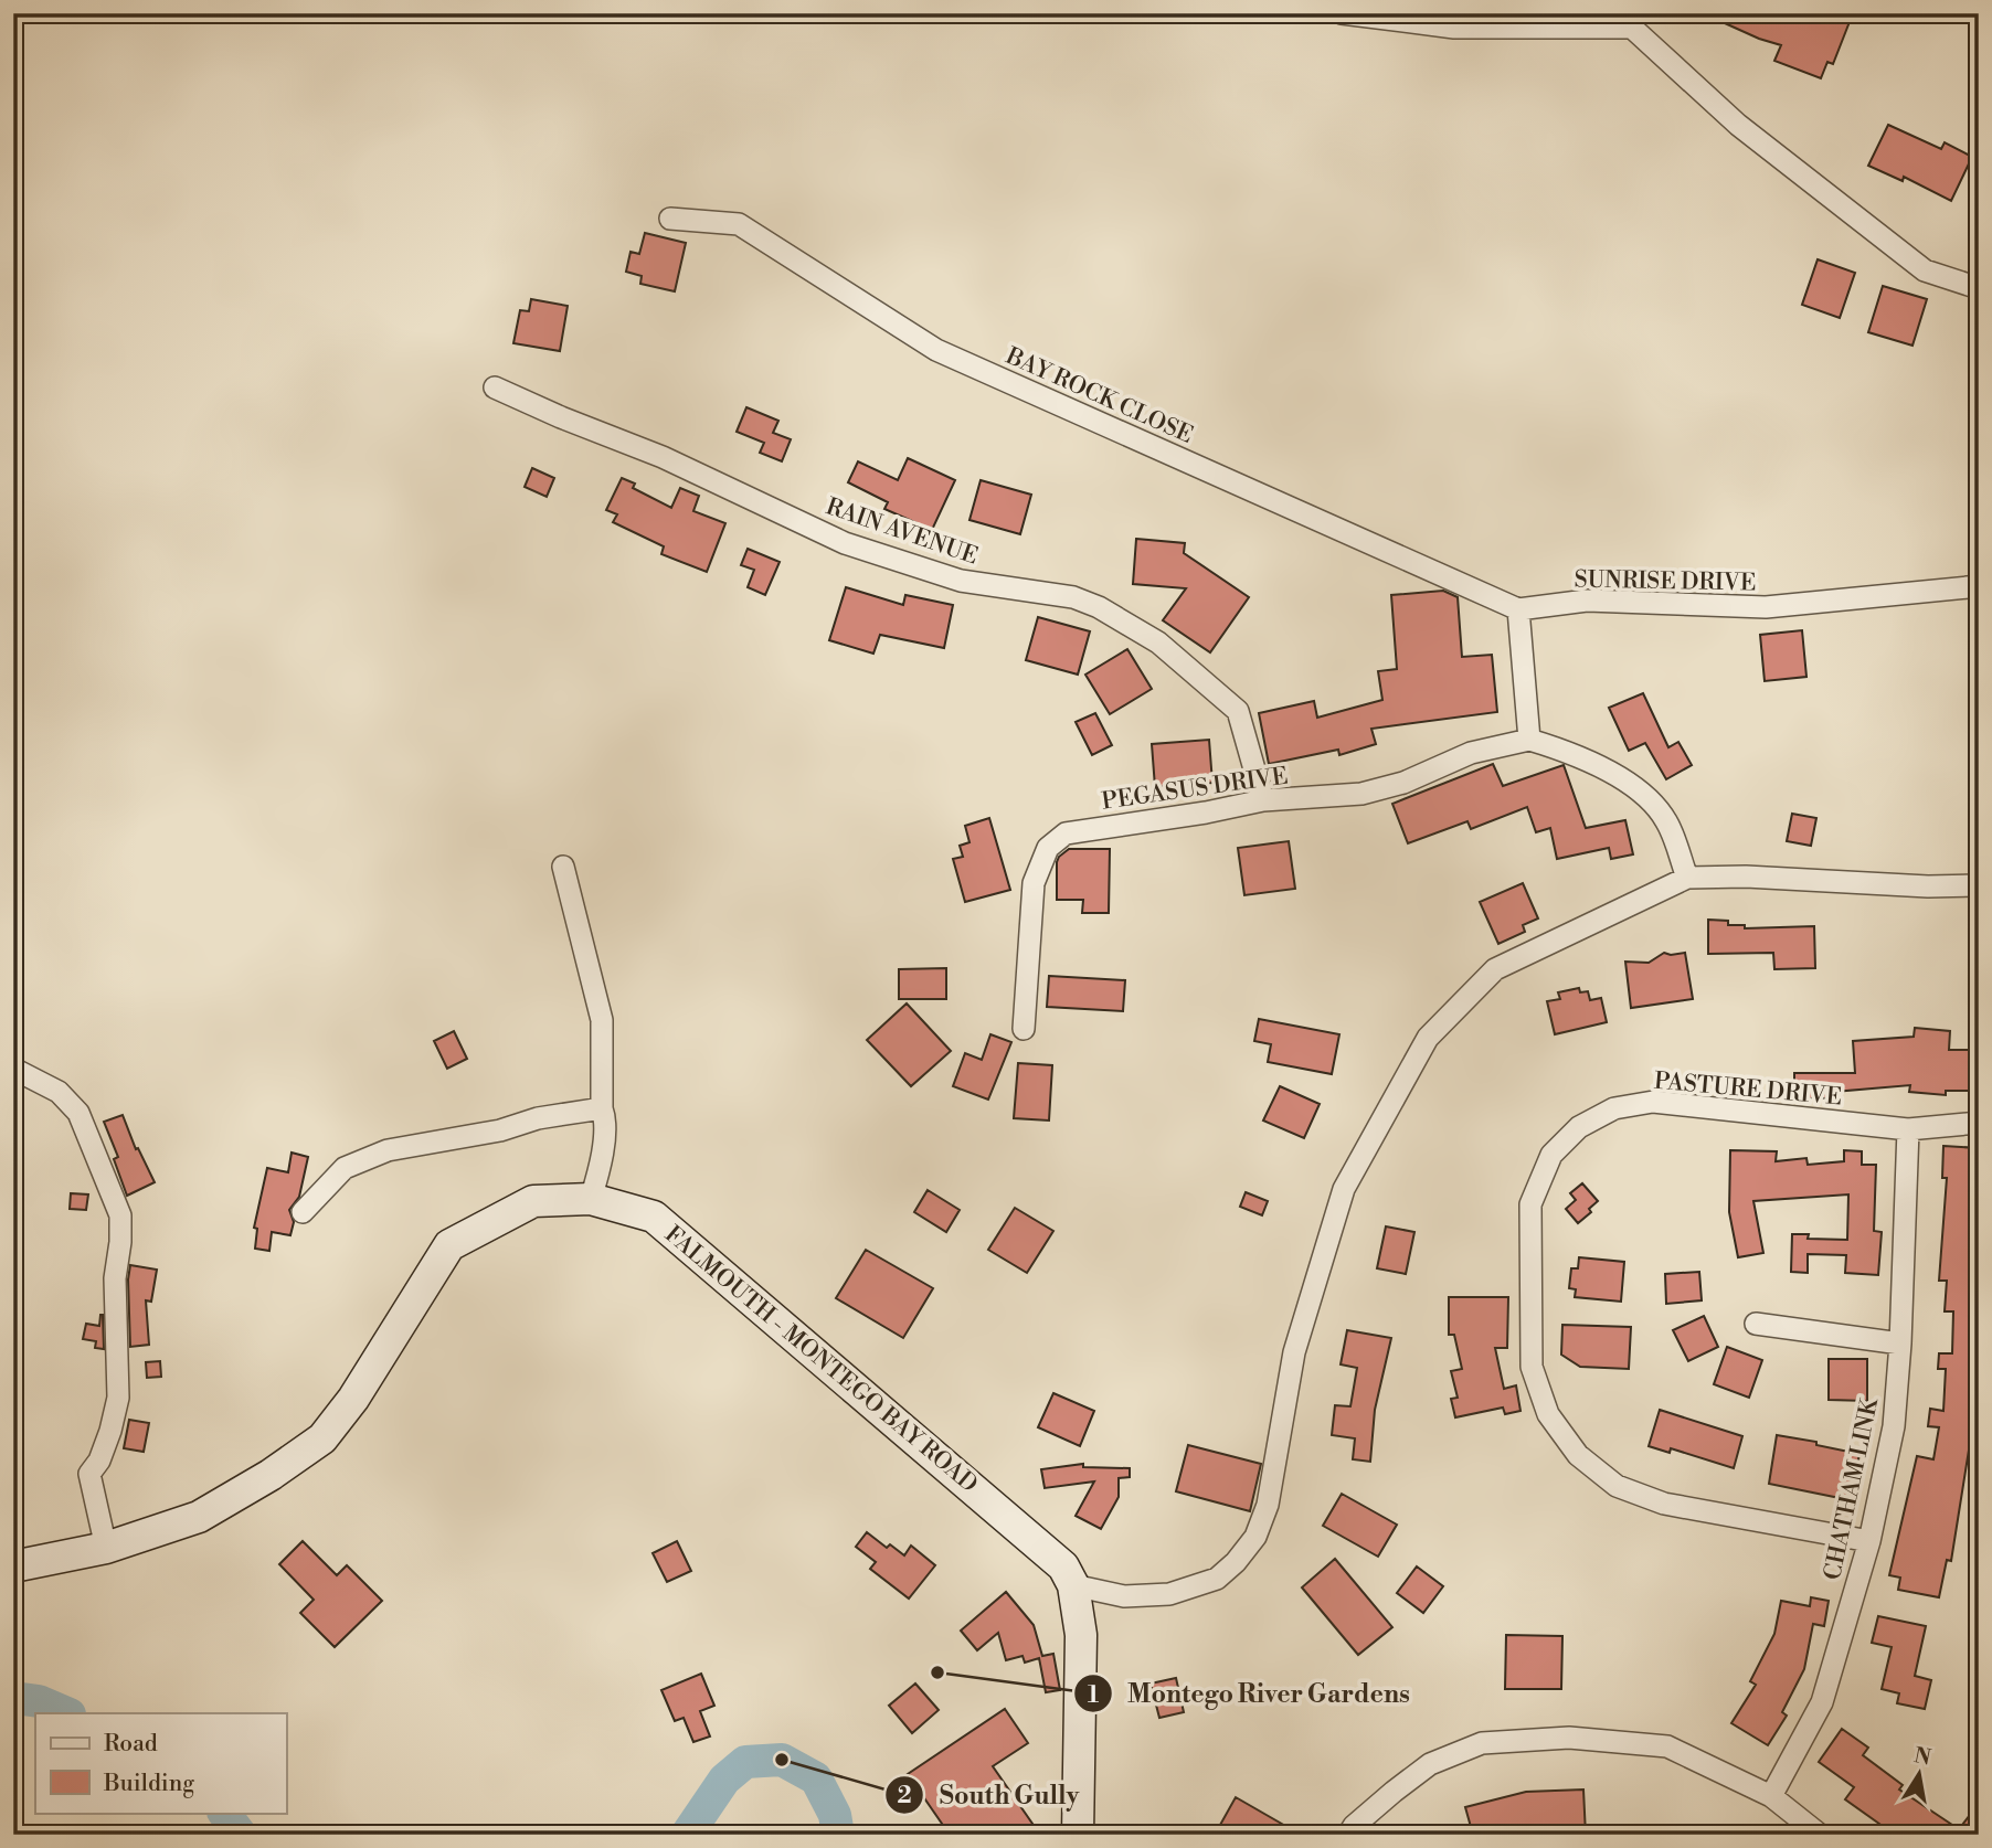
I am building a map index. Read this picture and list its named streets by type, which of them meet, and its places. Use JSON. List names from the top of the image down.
{
  "streets": {
    "main road": ["FALMOUTH - MONTEGO BAY ROAD"],
    "street": [
      "BAY ROCK CLOSE",
      "RAIN AVENUE",
      "SUNRISE DRIVE",
      "PEGASUS DRIVE",
      "PASTURE DRIVE",
      "CHATHAM LINK"
    ]
  },
  "crossings": [
    ["BAY ROCK CLOSE", "SUNRISE DRIVE"],
    ["RAIN AVENUE", "PEGASUS DRIVE"],
    ["PASTURE DRIVE", "CHATHAM LINK"]
  ],
  "places": ["Montego River Gardens", "South Gully"],
  "legend": ["Road", "Building"],
  "north": "top"
}
